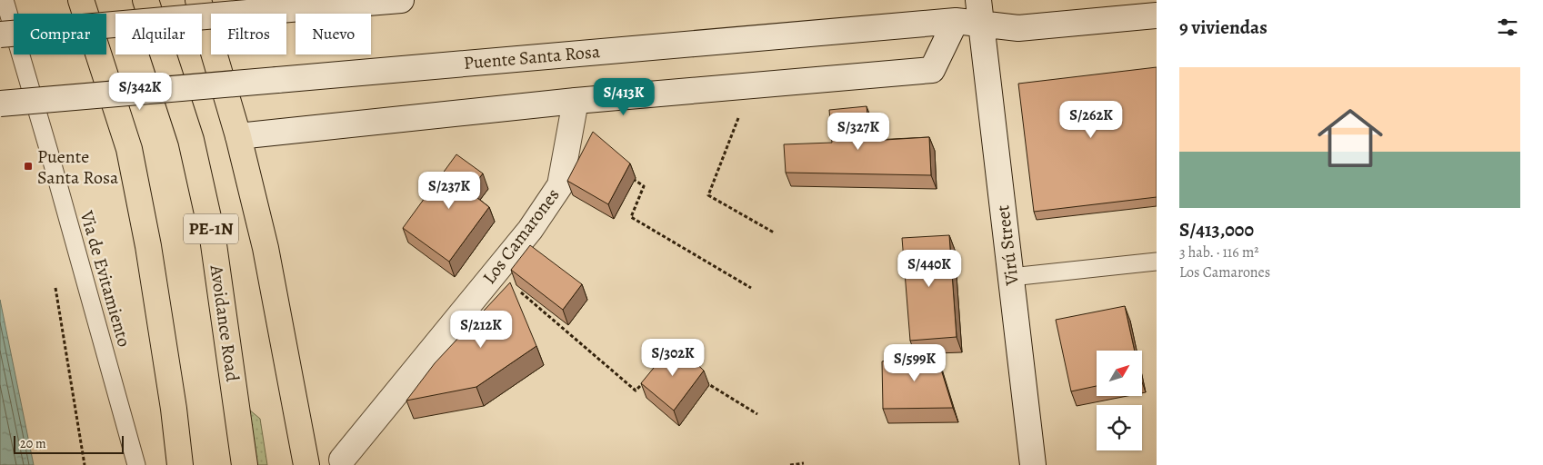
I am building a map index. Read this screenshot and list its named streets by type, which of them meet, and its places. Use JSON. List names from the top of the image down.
{
  "streets": {
    "highway": ["PE-1N", "Avoidance Road"],
    "main road": ["Puente Santa Rosa", "Los Camarones", "Virú Street"],
    "lane": ["Via de Evitamiento"]
  },
  "crossings": [
    ["Puente Santa Rosa", "Virú Street"]
  ],
  "places": {
    "transit": ["Puente Santa Rosa"]
  },
  "scale_bar": "20 m",
  "north": "top right",
  "page": {
    "heading": "9 viviendas",
    "chip": [
      "Comprar",
      "Alquilar",
      "Filtros",
      "Nuevo"
    ],
    "list": [
      {
        "name": "S/413,000",
        "note": "3 hab. · 116 m² · Los Camarones"
      }
    ],
    "price": [
      "S/342K",
      "S/413K",
      "S/262K",
      "S/327K",
      "S/237K",
      "S/440K",
      "S/212K",
      "S/302K",
      "S/599K"
    ],
    "scale": "20 m"
  }
}
